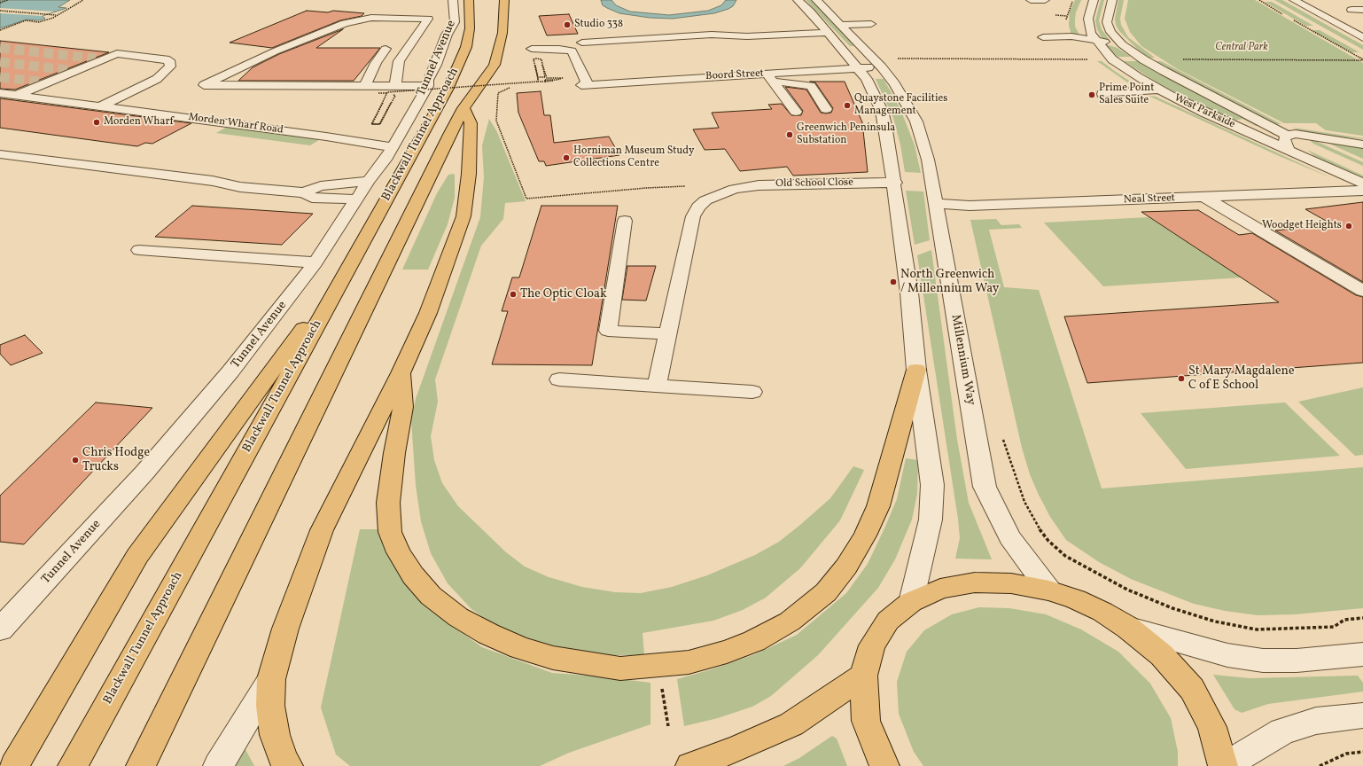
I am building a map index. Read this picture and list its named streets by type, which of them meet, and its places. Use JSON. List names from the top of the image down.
{
  "streets": {
    "main road": ["Blackwall Tunnel Approach"],
    "street": [
      "Tunnel Avenue",
      "Boord Street",
      "West Parkside",
      "Morden Wharf Road",
      "Old School Close",
      "Neal Street",
      "Millennium Way"
    ]
  },
  "crossings": [
    ["Tunnel Avenue", "Morden Wharf Road"],
    ["Boord Street", "Millennium Way"],
    ["Neal Street", "Millennium Way"]
  ],
  "parks": ["Central Park"],
  "places": [
    "Studio 338",
    "Prime Point Sales Suite",
    "Quaystone Facilities Management",
    "Morden Wharf",
    "Greenwich Peninsula Substation",
    "Horniman Museum Study Collections Centre",
    "Woodget Heights",
    "North Greenwich / Millennium Way",
    "The Optic Cloak",
    "St Mary Magdalene C of E School",
    "Chris Hodge Trucks"
  ]
}
